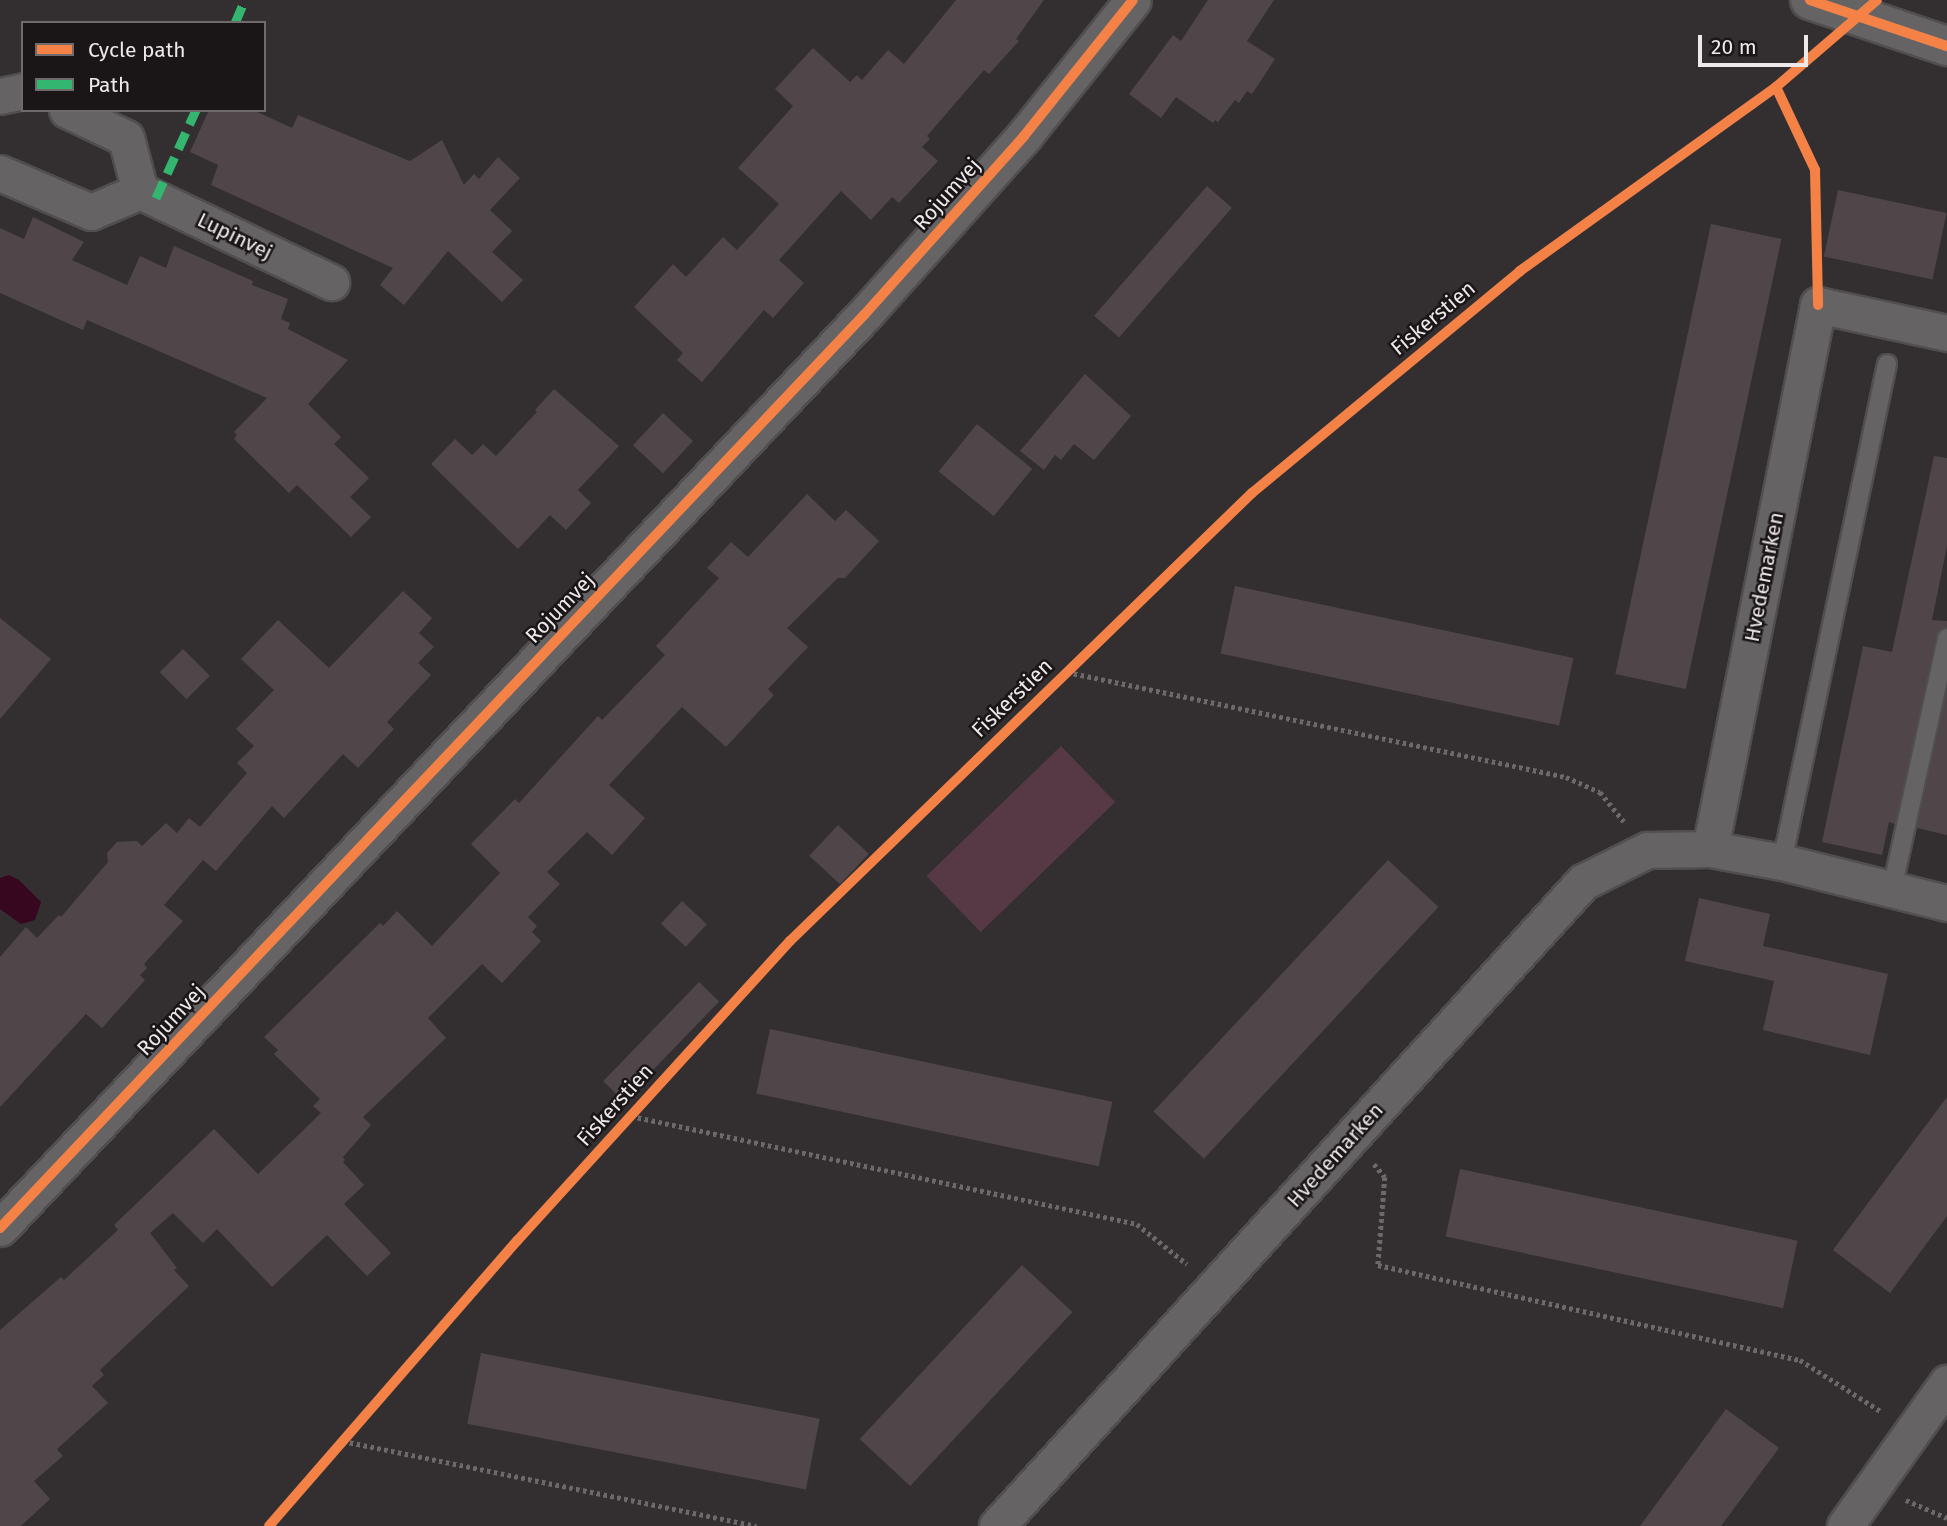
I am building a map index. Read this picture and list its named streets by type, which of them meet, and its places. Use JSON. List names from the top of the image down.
{
  "streets": {
    "street": ["Rojumvej", "Lupinvej", "Hvedemarken"],
    "cycle path": ["Fiskerstien"]
  },
  "legend": ["Cycle path", "Path"],
  "scale_bar": "20 m"
}
